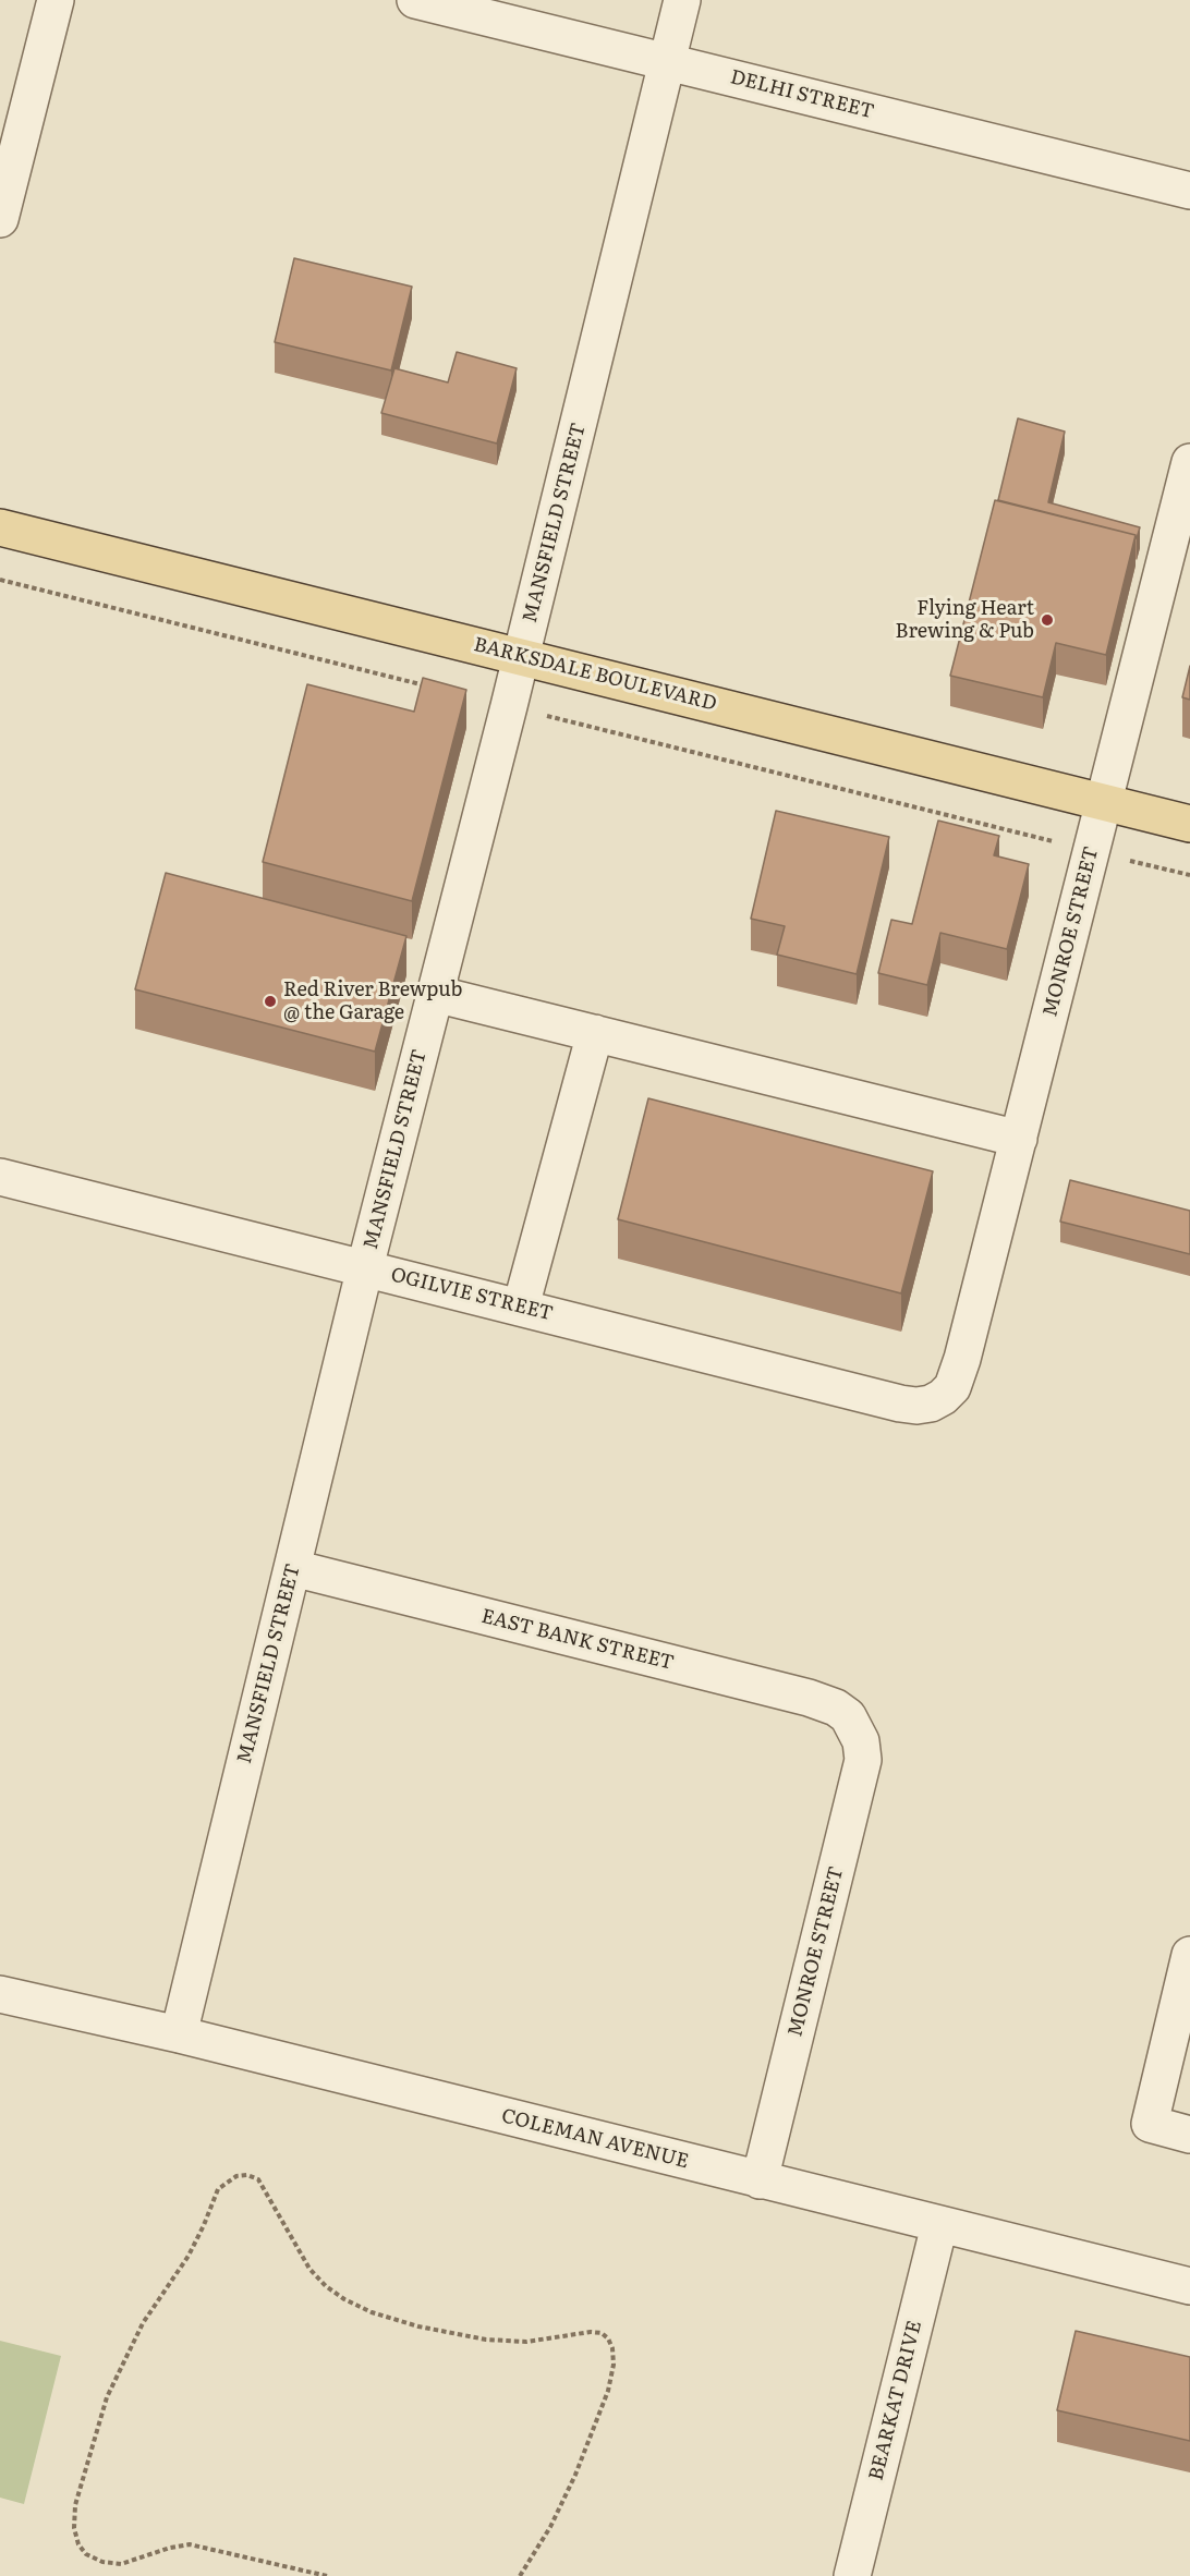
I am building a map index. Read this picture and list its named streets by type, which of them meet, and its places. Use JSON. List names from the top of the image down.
{
  "streets": {
    "main road": ["BARKSDALE BOULEVARD"],
    "street": [
      "DELHI STREET",
      "MANSFIELD STREET",
      "MONROE STREET",
      "OGILVIE STREET",
      "EAST BANK STREET",
      "COLEMAN AVENUE",
      "BEARKAT DRIVE"
    ]
  },
  "crossings": [
    ["DELHI STREET", "MANSFIELD STREET"],
    ["MANSFIELD STREET", "BARKSDALE BOULEVARD"],
    ["MANSFIELD STREET", "OGILVIE STREET"],
    ["MANSFIELD STREET", "EAST BANK STREET"],
    ["MANSFIELD STREET", "COLEMAN AVENUE"],
    ["BARKSDALE BOULEVARD", "MONROE STREET"],
    ["MONROE STREET", "OGILVIE STREET"],
    ["MONROE STREET", "EAST BANK STREET"],
    ["MONROE STREET", "COLEMAN AVENUE"],
    ["COLEMAN AVENUE", "BEARKAT DRIVE"]
  ],
  "places": ["Flying Heart Brewing & Pub", "Red River Brewpub @ the Garage"]
}
